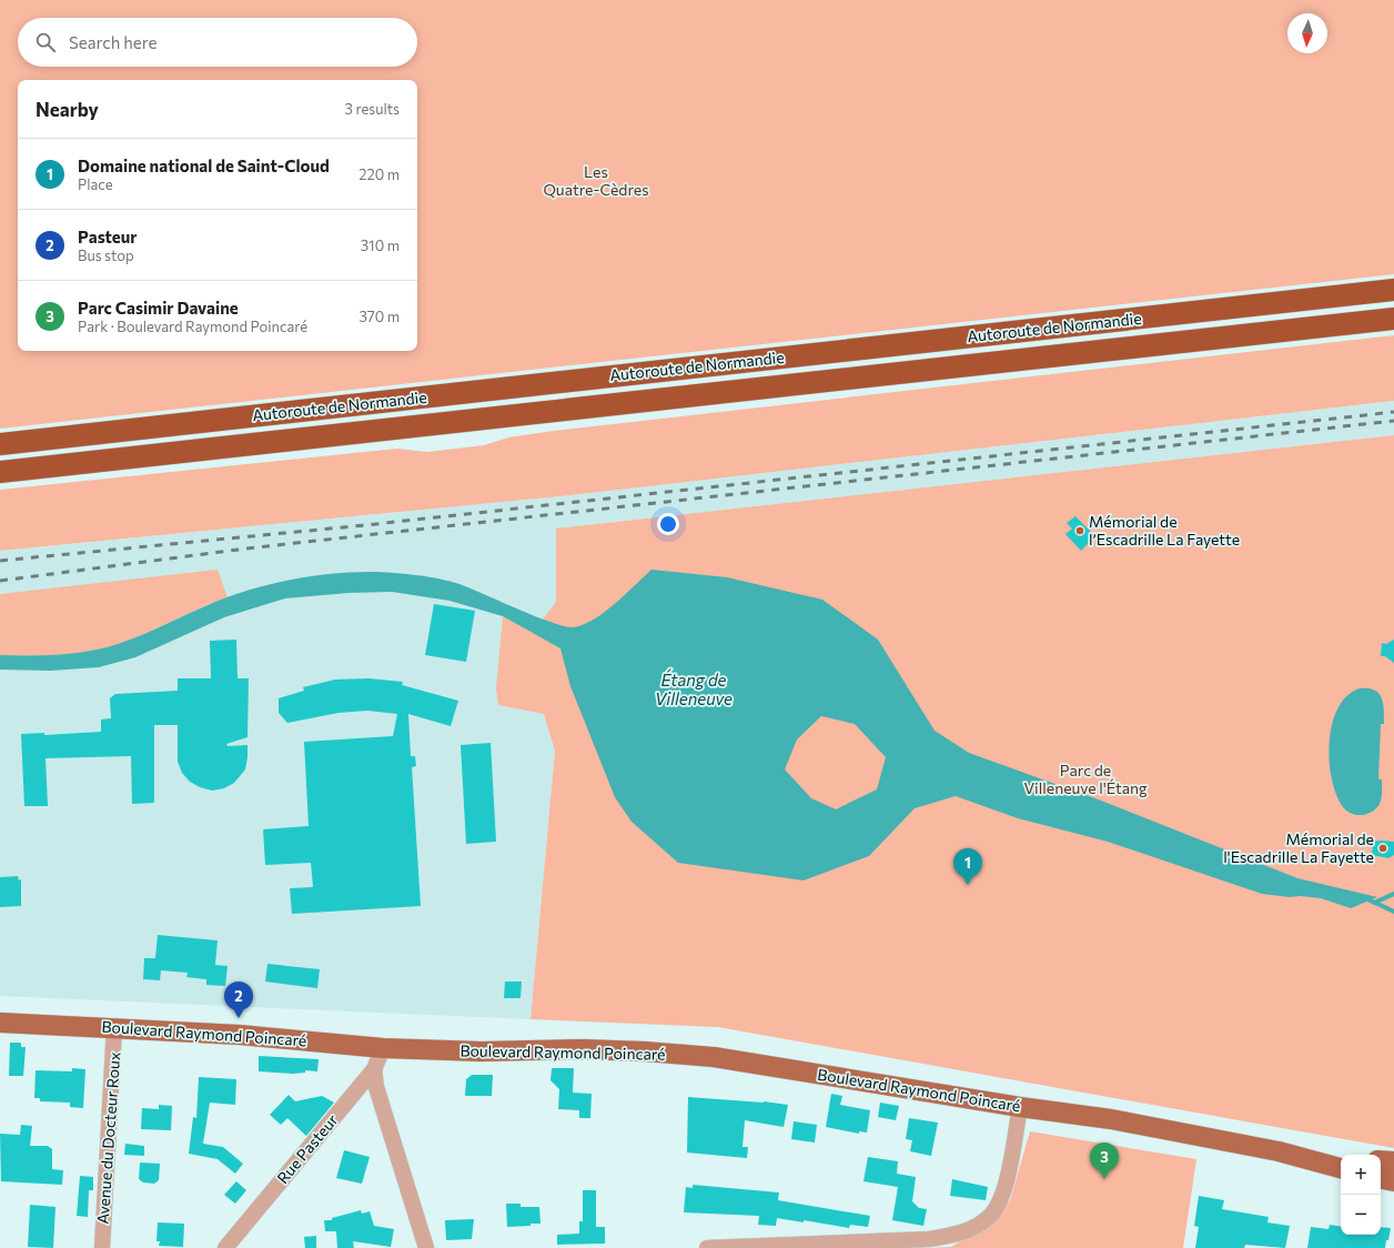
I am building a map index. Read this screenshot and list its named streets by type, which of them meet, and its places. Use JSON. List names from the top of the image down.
{
  "streets": {
    "highway": ["Autoroute de Normandie"],
    "main road": ["Boulevard Raymond Poincaré"],
    "street": ["Avenue du Docteur Roux", "Rue Pasteur"]
  },
  "crossings": [
    ["Boulevard Raymond Poincaré", "Avenue du Docteur Roux"],
    ["Boulevard Raymond Poincaré", "Rue Pasteur"]
  ],
  "water": ["Étang de Villeneuve"],
  "parks": ["Les Quatre-Cèdres", "Parc de Villeneuve l'Étang"],
  "places": ["Mémorial de l’Escadrille La Fayette", "Mémorial de l'Escadrille La Fayette"],
  "north": "bottom",
  "page": {
    "search": "Search here",
    "heading": ["Nearby", "3 results"],
    "list": [
      {
        "mark": "1",
        "name": "Domaine national de Saint-Cloud",
        "note": "Place",
        "value": "220 m"
      },
      {
        "mark": "2",
        "name": "Pasteur",
        "note": "Bus stop",
        "value": "310 m"
      },
      {
        "mark": "3",
        "name": "Parc Casimir Davaine",
        "note": "Park · Boulevard Raymond Poincaré",
        "value": "370 m"
      }
    ],
    "pins": ["1", "2", "3"],
    "map_buttons": ["+", "−"]
  }
}
